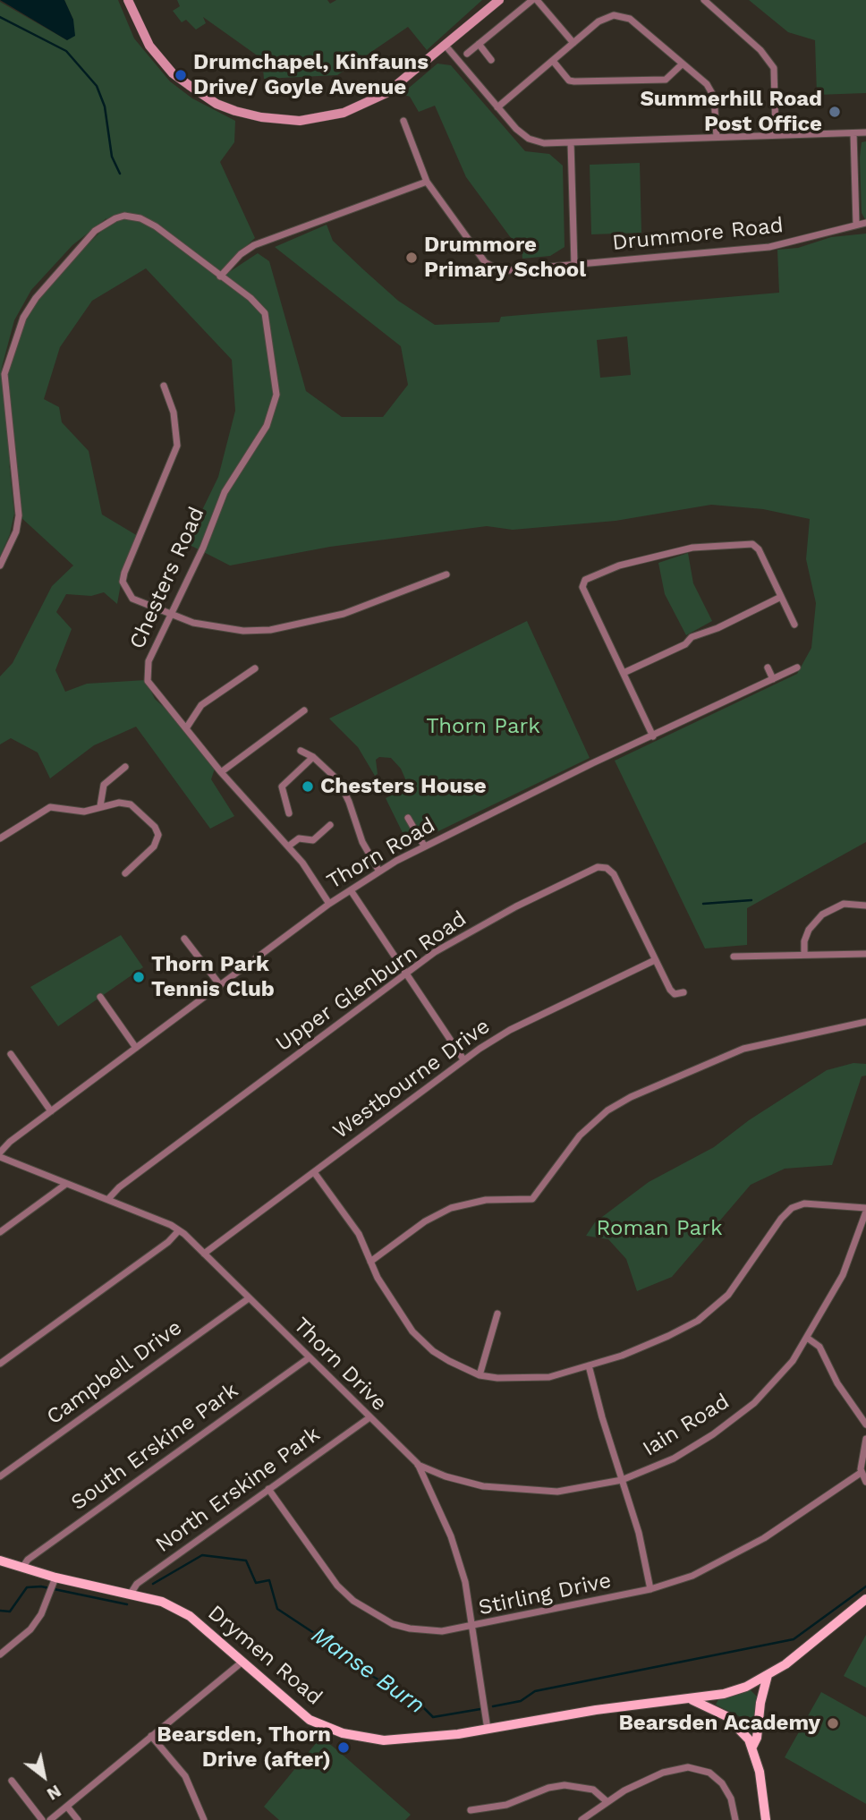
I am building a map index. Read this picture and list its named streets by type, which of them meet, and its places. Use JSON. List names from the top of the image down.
{
  "streets": {
    "main road": ["Drymen Road"],
    "street": [
      "Drummore Road",
      "Chesters Road",
      "Thorn Road",
      "Upper Glenburn Road",
      "Westbourne Drive",
      "Thorn Drive",
      "Campbell Drive",
      "Iain Road",
      "South Erskine Park",
      "North Erskine Park",
      "Stirling Drive"
    ]
  },
  "crossings": [
    ["Chesters Road", "Thorn Road"],
    ["Thorn Road", "Thorn Drive"],
    ["Upper Glenburn Road", "Westbourne Drive"],
    ["Upper Glenburn Road", "Thorn Drive"],
    ["Westbourne Drive", "Thorn Drive"],
    ["Thorn Drive", "Campbell Drive"],
    ["Thorn Drive", "Iain Road"],
    ["Thorn Drive", "South Erskine Park"],
    ["Thorn Drive", "North Erskine Park"],
    ["Thorn Drive", "Stirling Drive"],
    ["Thorn Drive", "Drymen Road"],
    ["South Erskine Park", "Drymen Road"],
    ["North Erskine Park", "Stirling Drive"],
    ["North Erskine Park", "Drymen Road"]
  ],
  "water": ["Manse Burn"],
  "parks": ["Thorn Park", "Roman Park"],
  "places": [
    "Drumchapel, Kinfauns Drive/ Goyle Avenue",
    "Summerhill Road Post Office",
    "Drummore Primary School",
    "Chesters House",
    "Thorn Park Tennis Club",
    "Bearsden Academy",
    "Bearsden, Thorn Drive (after)"
  ],
  "north": "bottom right"
}
